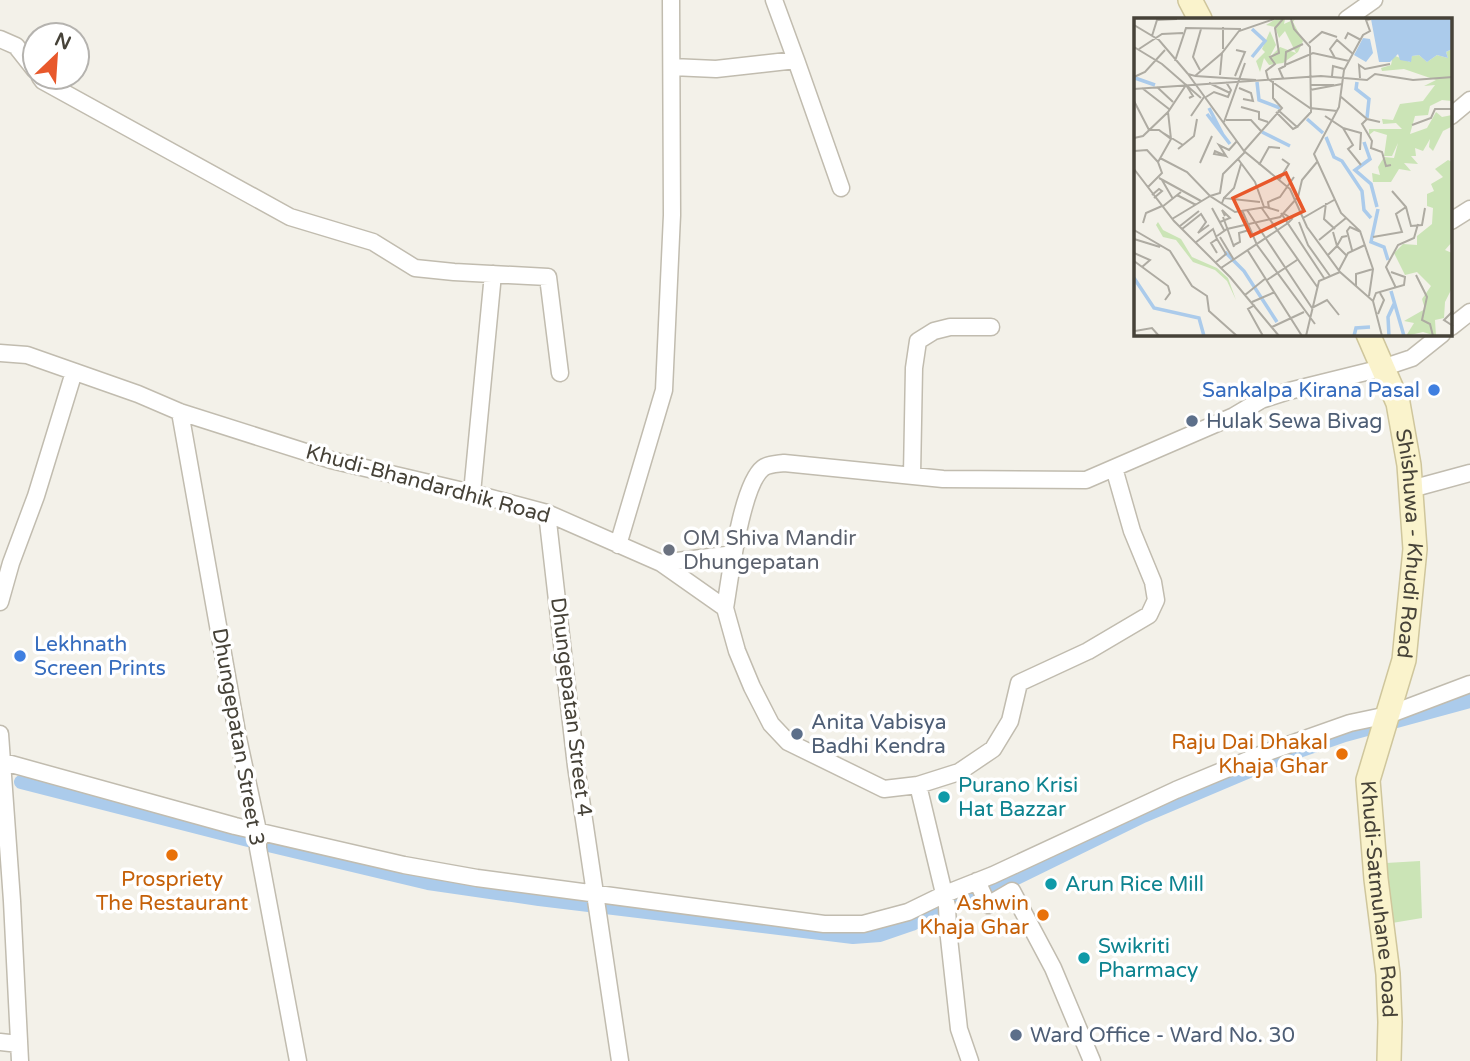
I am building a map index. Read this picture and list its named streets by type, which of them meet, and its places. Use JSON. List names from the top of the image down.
{
  "streets": {
    "main road": ["Shishuwa - Khudi Road", "Khudi-Satmuhane Road"],
    "street": ["Khudi-Bhandardhik Road", "Dhungepatan Street 4", "Dhungepatan Street 3"]
  },
  "crossings": [
    ["Khudi-Bhandardhik Road", "Dhungepatan Street 4"],
    ["Khudi-Bhandardhik Road", "Dhungepatan Street 3"],
    ["Shishuwa - Khudi Road", "Khudi-Satmuhane Road"]
  ],
  "places": [
    "Sankalpa Kirana Pasal",
    "Hulak Sewa Bivag",
    "OM Shiva Mandir Dhungepatan",
    "Lekhnath Screen Prints",
    "Anita Vabisya Badhi Kendra",
    "Raju Dai Dhakal Khaja Ghar",
    "Purano Krisi Hat Bazzar",
    "Prospriety The Restaurant",
    "Arun Rice Mill",
    "Ashwin Khaja Ghar",
    "Swikriti Pharmacy",
    "Ward Office - Ward No. 30"
  ],
  "north": "top right"
}
